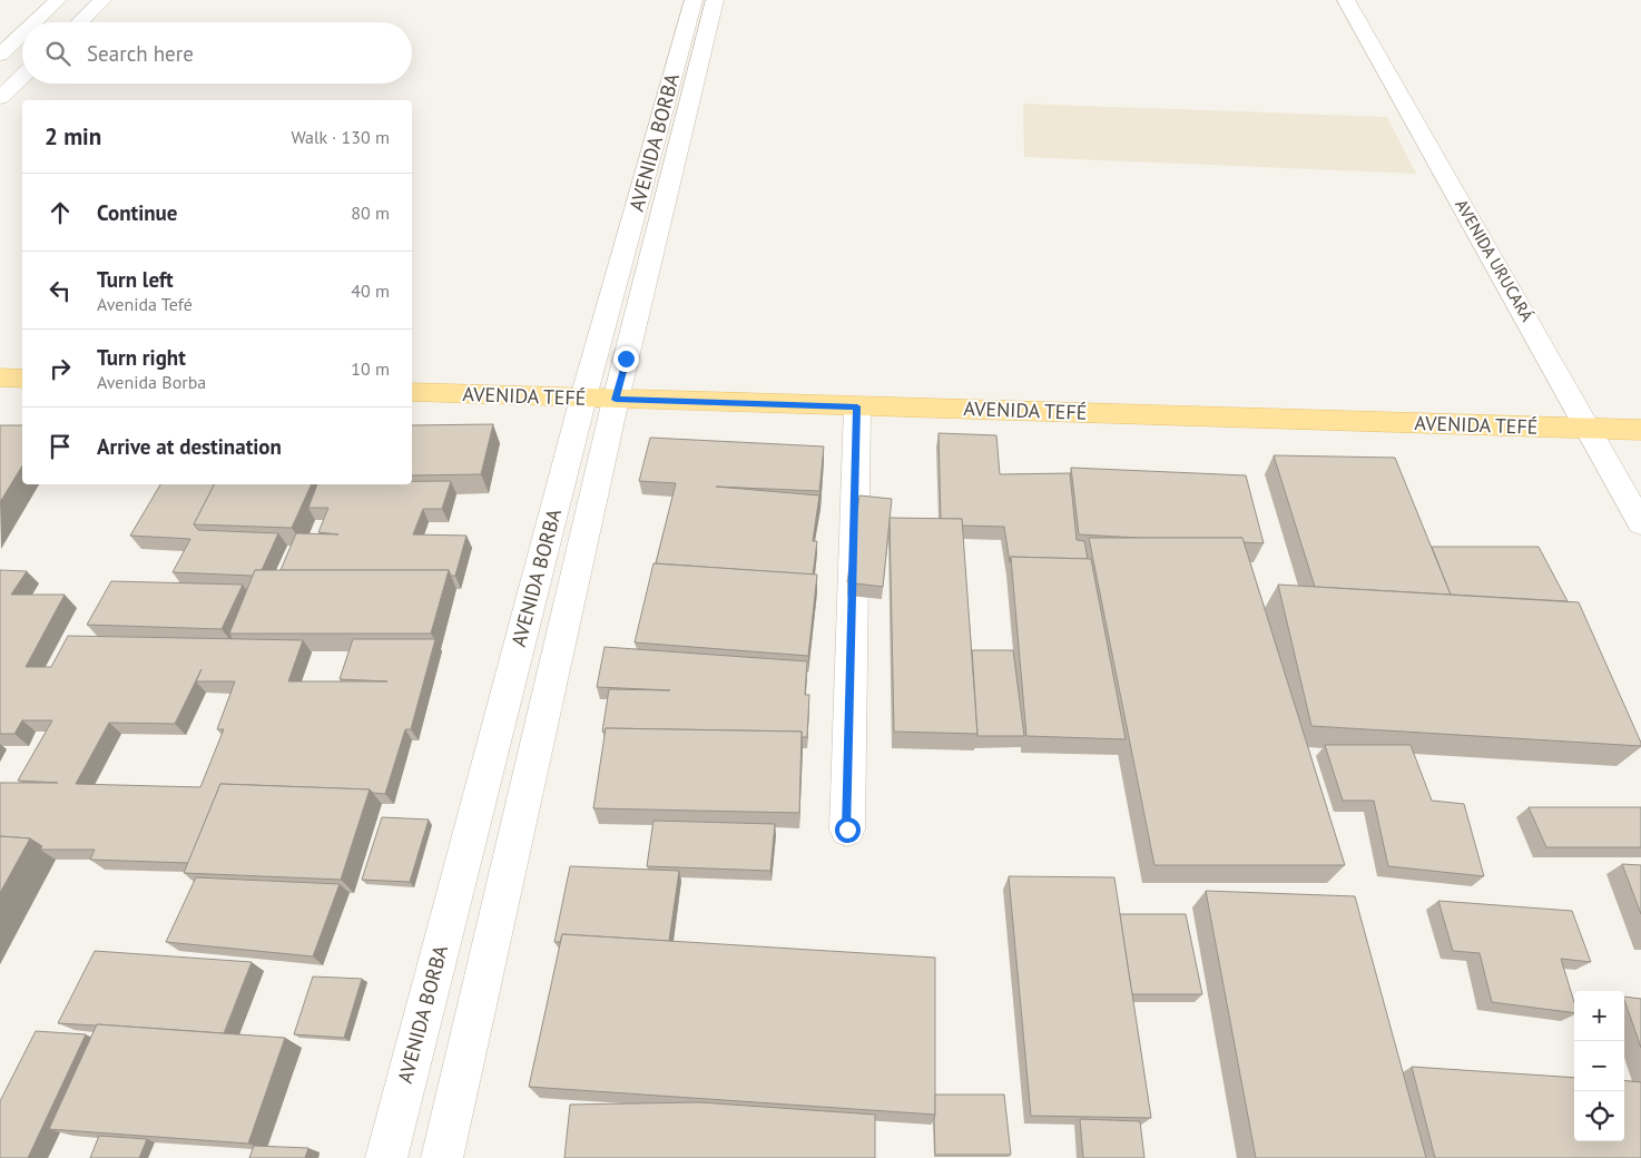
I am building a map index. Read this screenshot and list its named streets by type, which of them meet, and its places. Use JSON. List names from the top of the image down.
{
  "streets": {
    "main road": ["AVENIDA TEFÉ"],
    "street": ["AVENIDA BORBA", "AVENIDA URUCARÁ"]
  },
  "crossings": [
    ["AVENIDA BORBA", "AVENIDA TEFÉ"],
    ["AVENIDA URUCARÁ", "AVENIDA TEFÉ"]
  ],
  "page": {
    "search": "Search here",
    "heading": ["2 min", "Walk · 130 m"],
    "list": [
      ["Continue", "80 m"],
      ["Turn left", "Avenida Tefé", "40 m"],
      ["Turn right", "Avenida Borba", "10 m"],
      "Arrive at destination"
    ],
    "map_buttons": ["+", "−"]
  }
}
